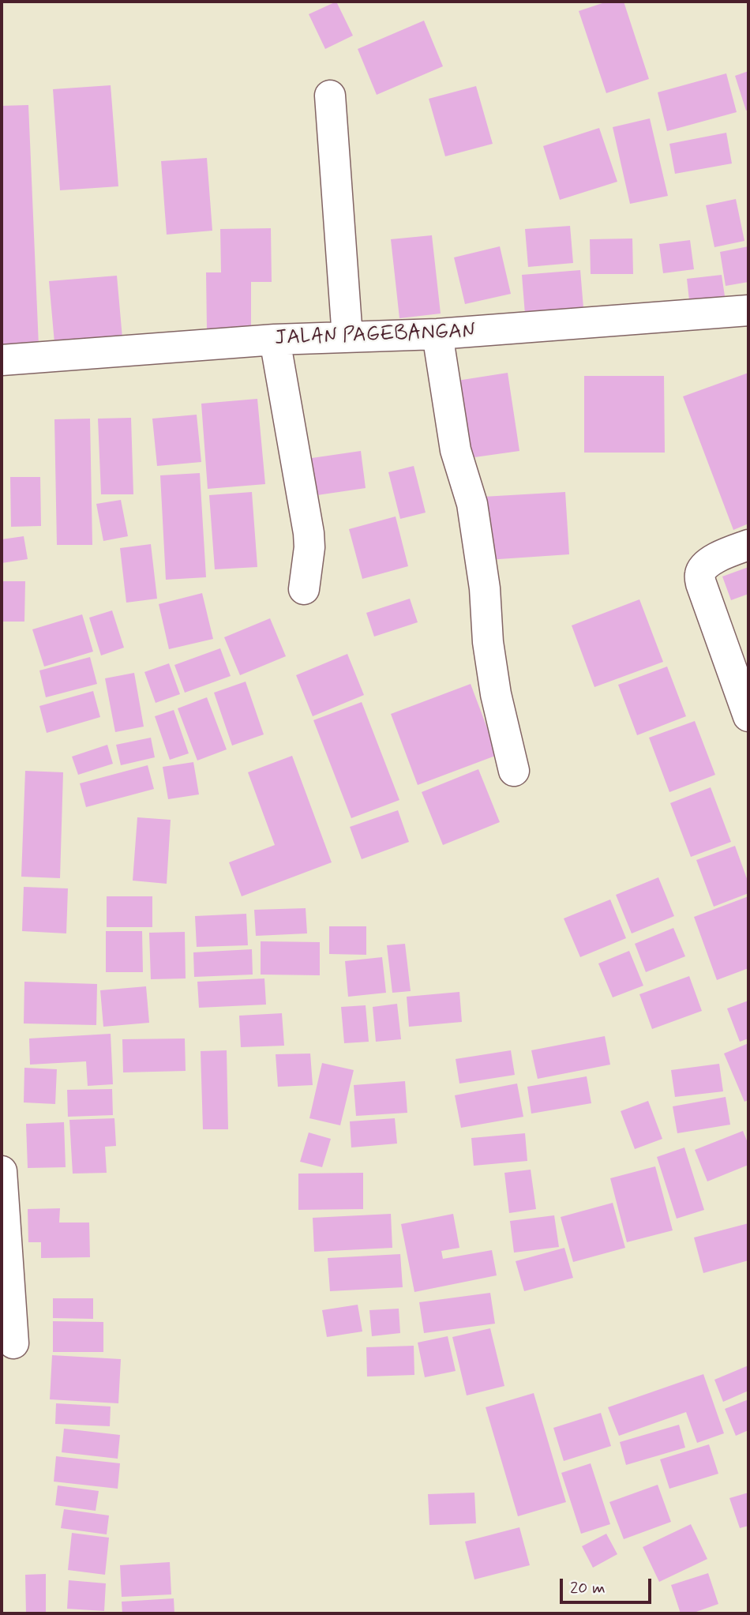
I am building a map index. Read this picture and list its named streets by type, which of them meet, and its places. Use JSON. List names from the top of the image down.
{
  "streets": {
    "street": ["JALAN PAGEBANGAN"]
  },
  "scale_bar": "20 m"
}
